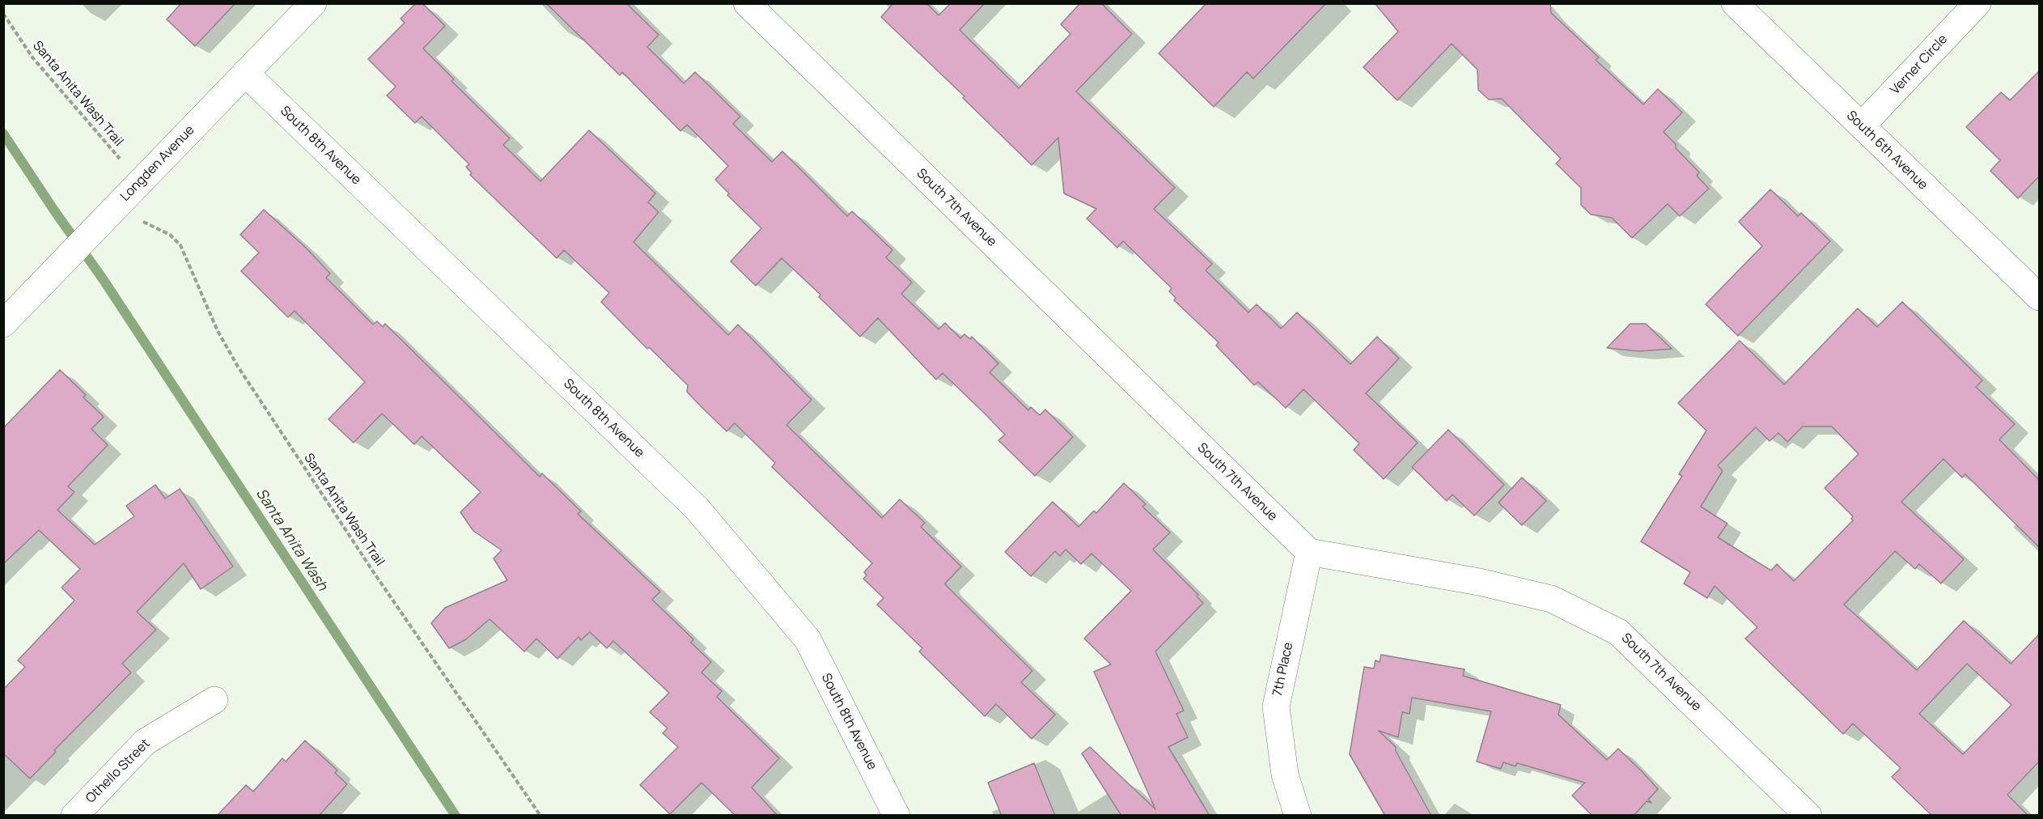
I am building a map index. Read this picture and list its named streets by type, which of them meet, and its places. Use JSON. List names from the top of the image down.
{
  "streets": {
    "street": [
      "Verner Circle",
      "South 8th Avenue",
      "South 6th Avenue",
      "Longden Avenue",
      "South 7th Avenue",
      "7th Place",
      "Othello Street"
    ],
    "path": ["Santa Anita Wash Trail"]
  },
  "crossings": [
    ["Verner Circle", "South 6th Avenue"],
    ["South 8th Avenue", "Longden Avenue"],
    ["South 7th Avenue", "7th Place"]
  ],
  "water": ["Santa Anita Wash"]
}
